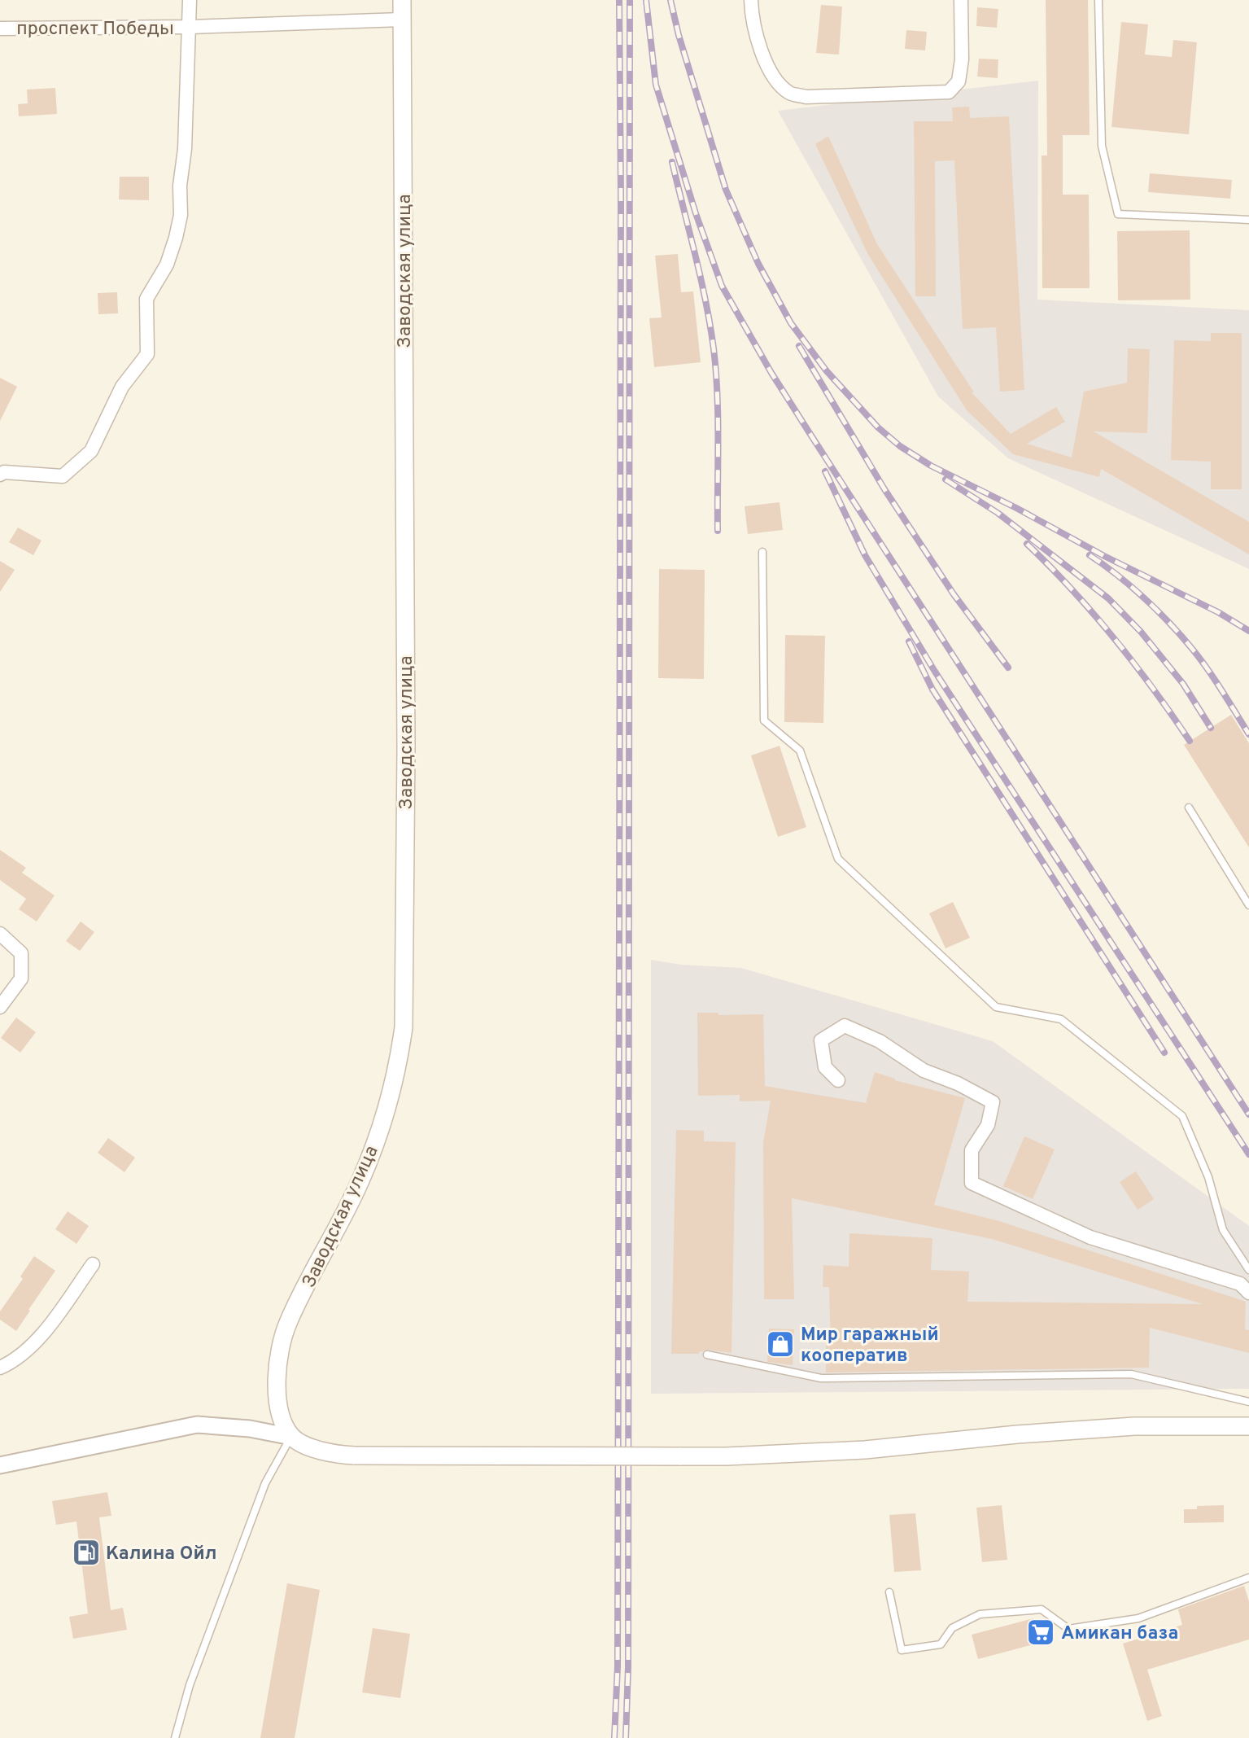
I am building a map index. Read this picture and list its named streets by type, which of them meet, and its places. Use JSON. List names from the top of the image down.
{
  "streets": {
    "main road": ["Заводская улица"],
    "street": ["проспект Победы"]
  },
  "crossings": [
    ["проспект Победы", "Заводская улица"]
  ],
  "places": {
    "shop": ["Мир гаражный кооператив"],
    "fuel station": ["Калина Ойл"],
    "supermarket": ["Амикан база"]
  }
}
